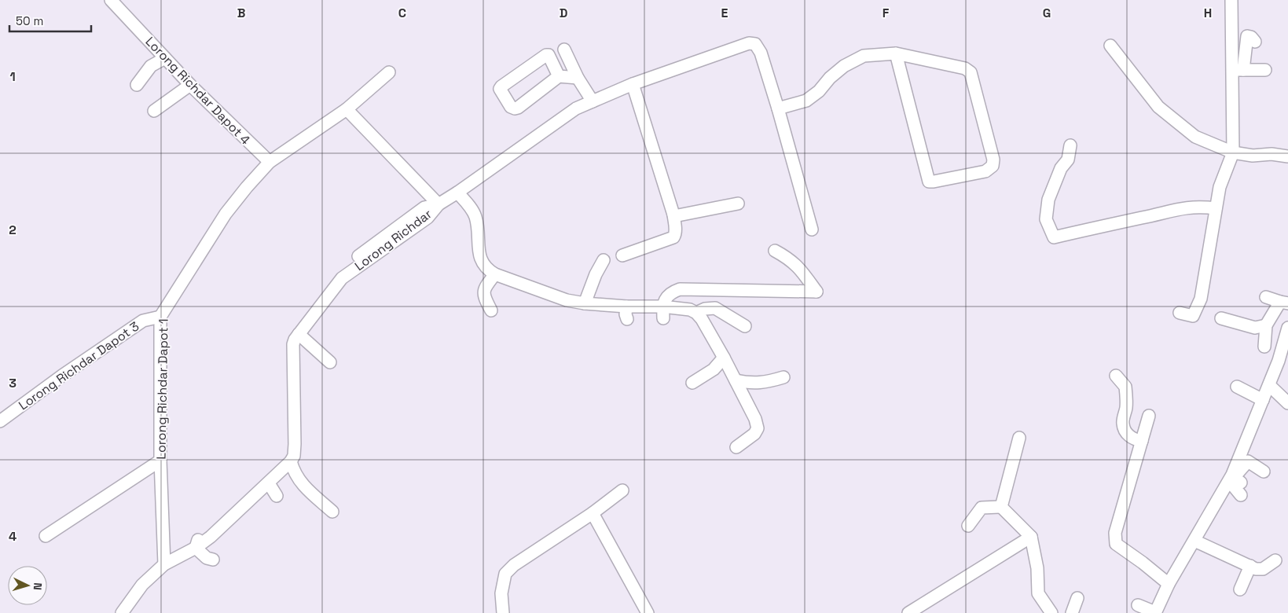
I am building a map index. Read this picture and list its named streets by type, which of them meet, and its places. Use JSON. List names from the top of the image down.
{
  "streets": {
    "street": [
      "Lorong Richdar Dapot 4",
      "Lorong Richdar",
      "Lorong Richdar Dapot 3",
      "Lorong Richdar Dapot 1"
    ]
  },
  "crossings": [
    ["Lorong Richdar Dapot 4", "Lorong Richdar Dapot 1"],
    ["Lorong Richdar Dapot 3", "Lorong Richdar Dapot 1"]
  ],
  "scale_bar": "50 m",
  "north": "right",
  "grid": {
    "columns": [
      "B",
      "C",
      "D",
      "E",
      "F",
      "G",
      "H"
    ],
    "rows": [
      "1",
      "2",
      "3",
      "4"
    ]
  }
}
